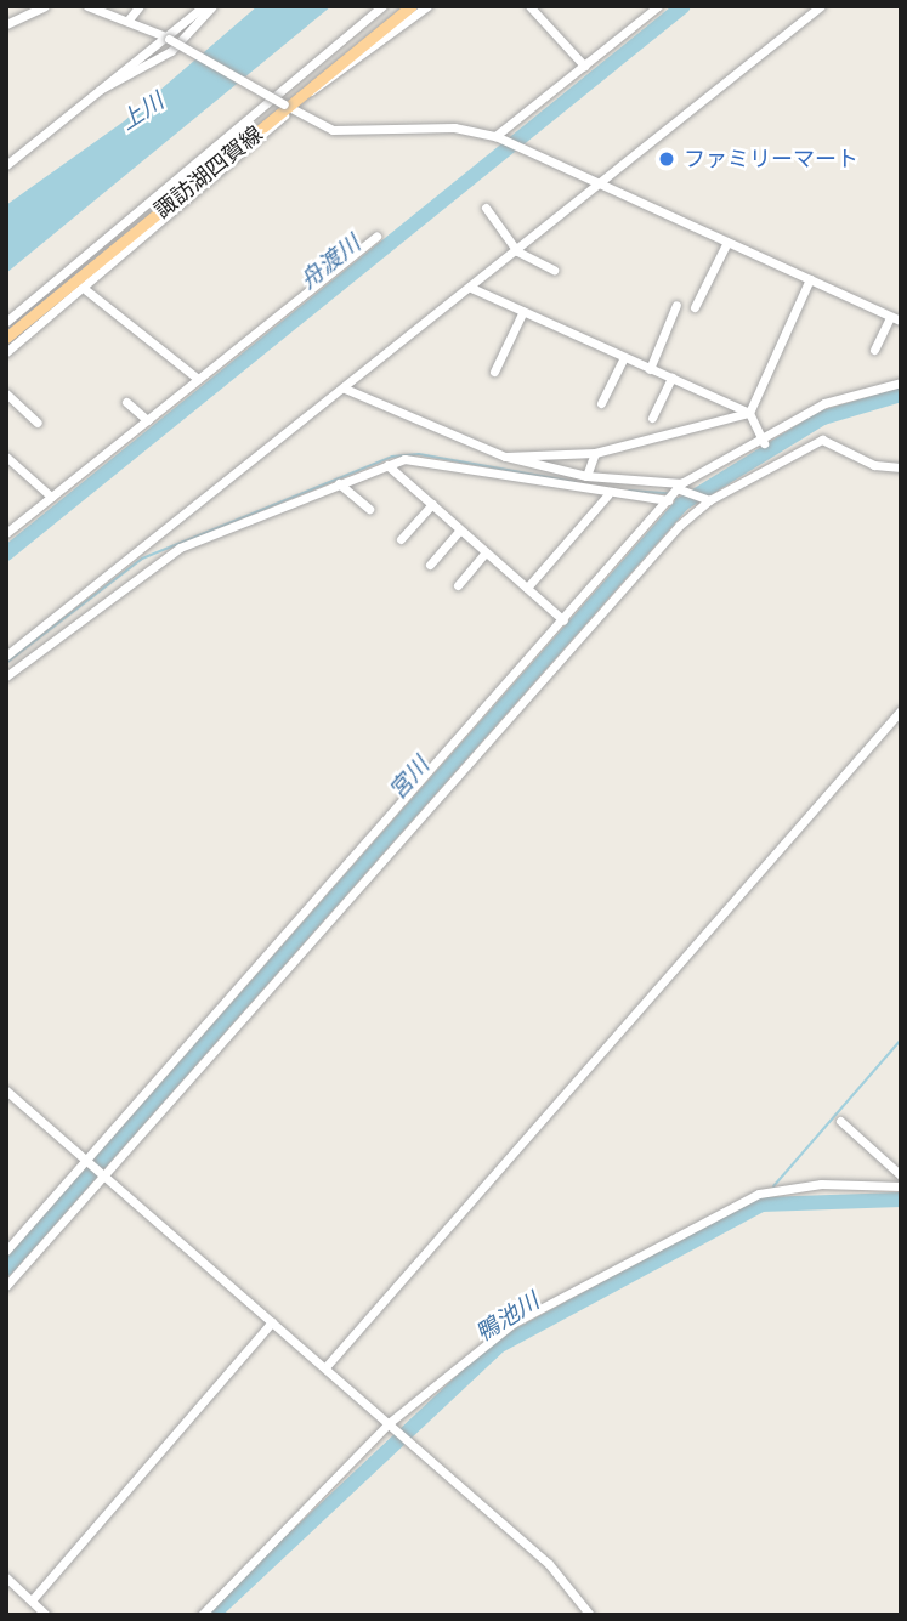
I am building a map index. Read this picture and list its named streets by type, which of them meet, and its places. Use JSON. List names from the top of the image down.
{
  "streets": {
    "main road": ["諏訪湖四賀線"]
  },
  "water": [
    "上川",
    "舟渡川",
    "宮川",
    "鴨池川"
  ],
  "places": ["ファミリーマート"]
}
